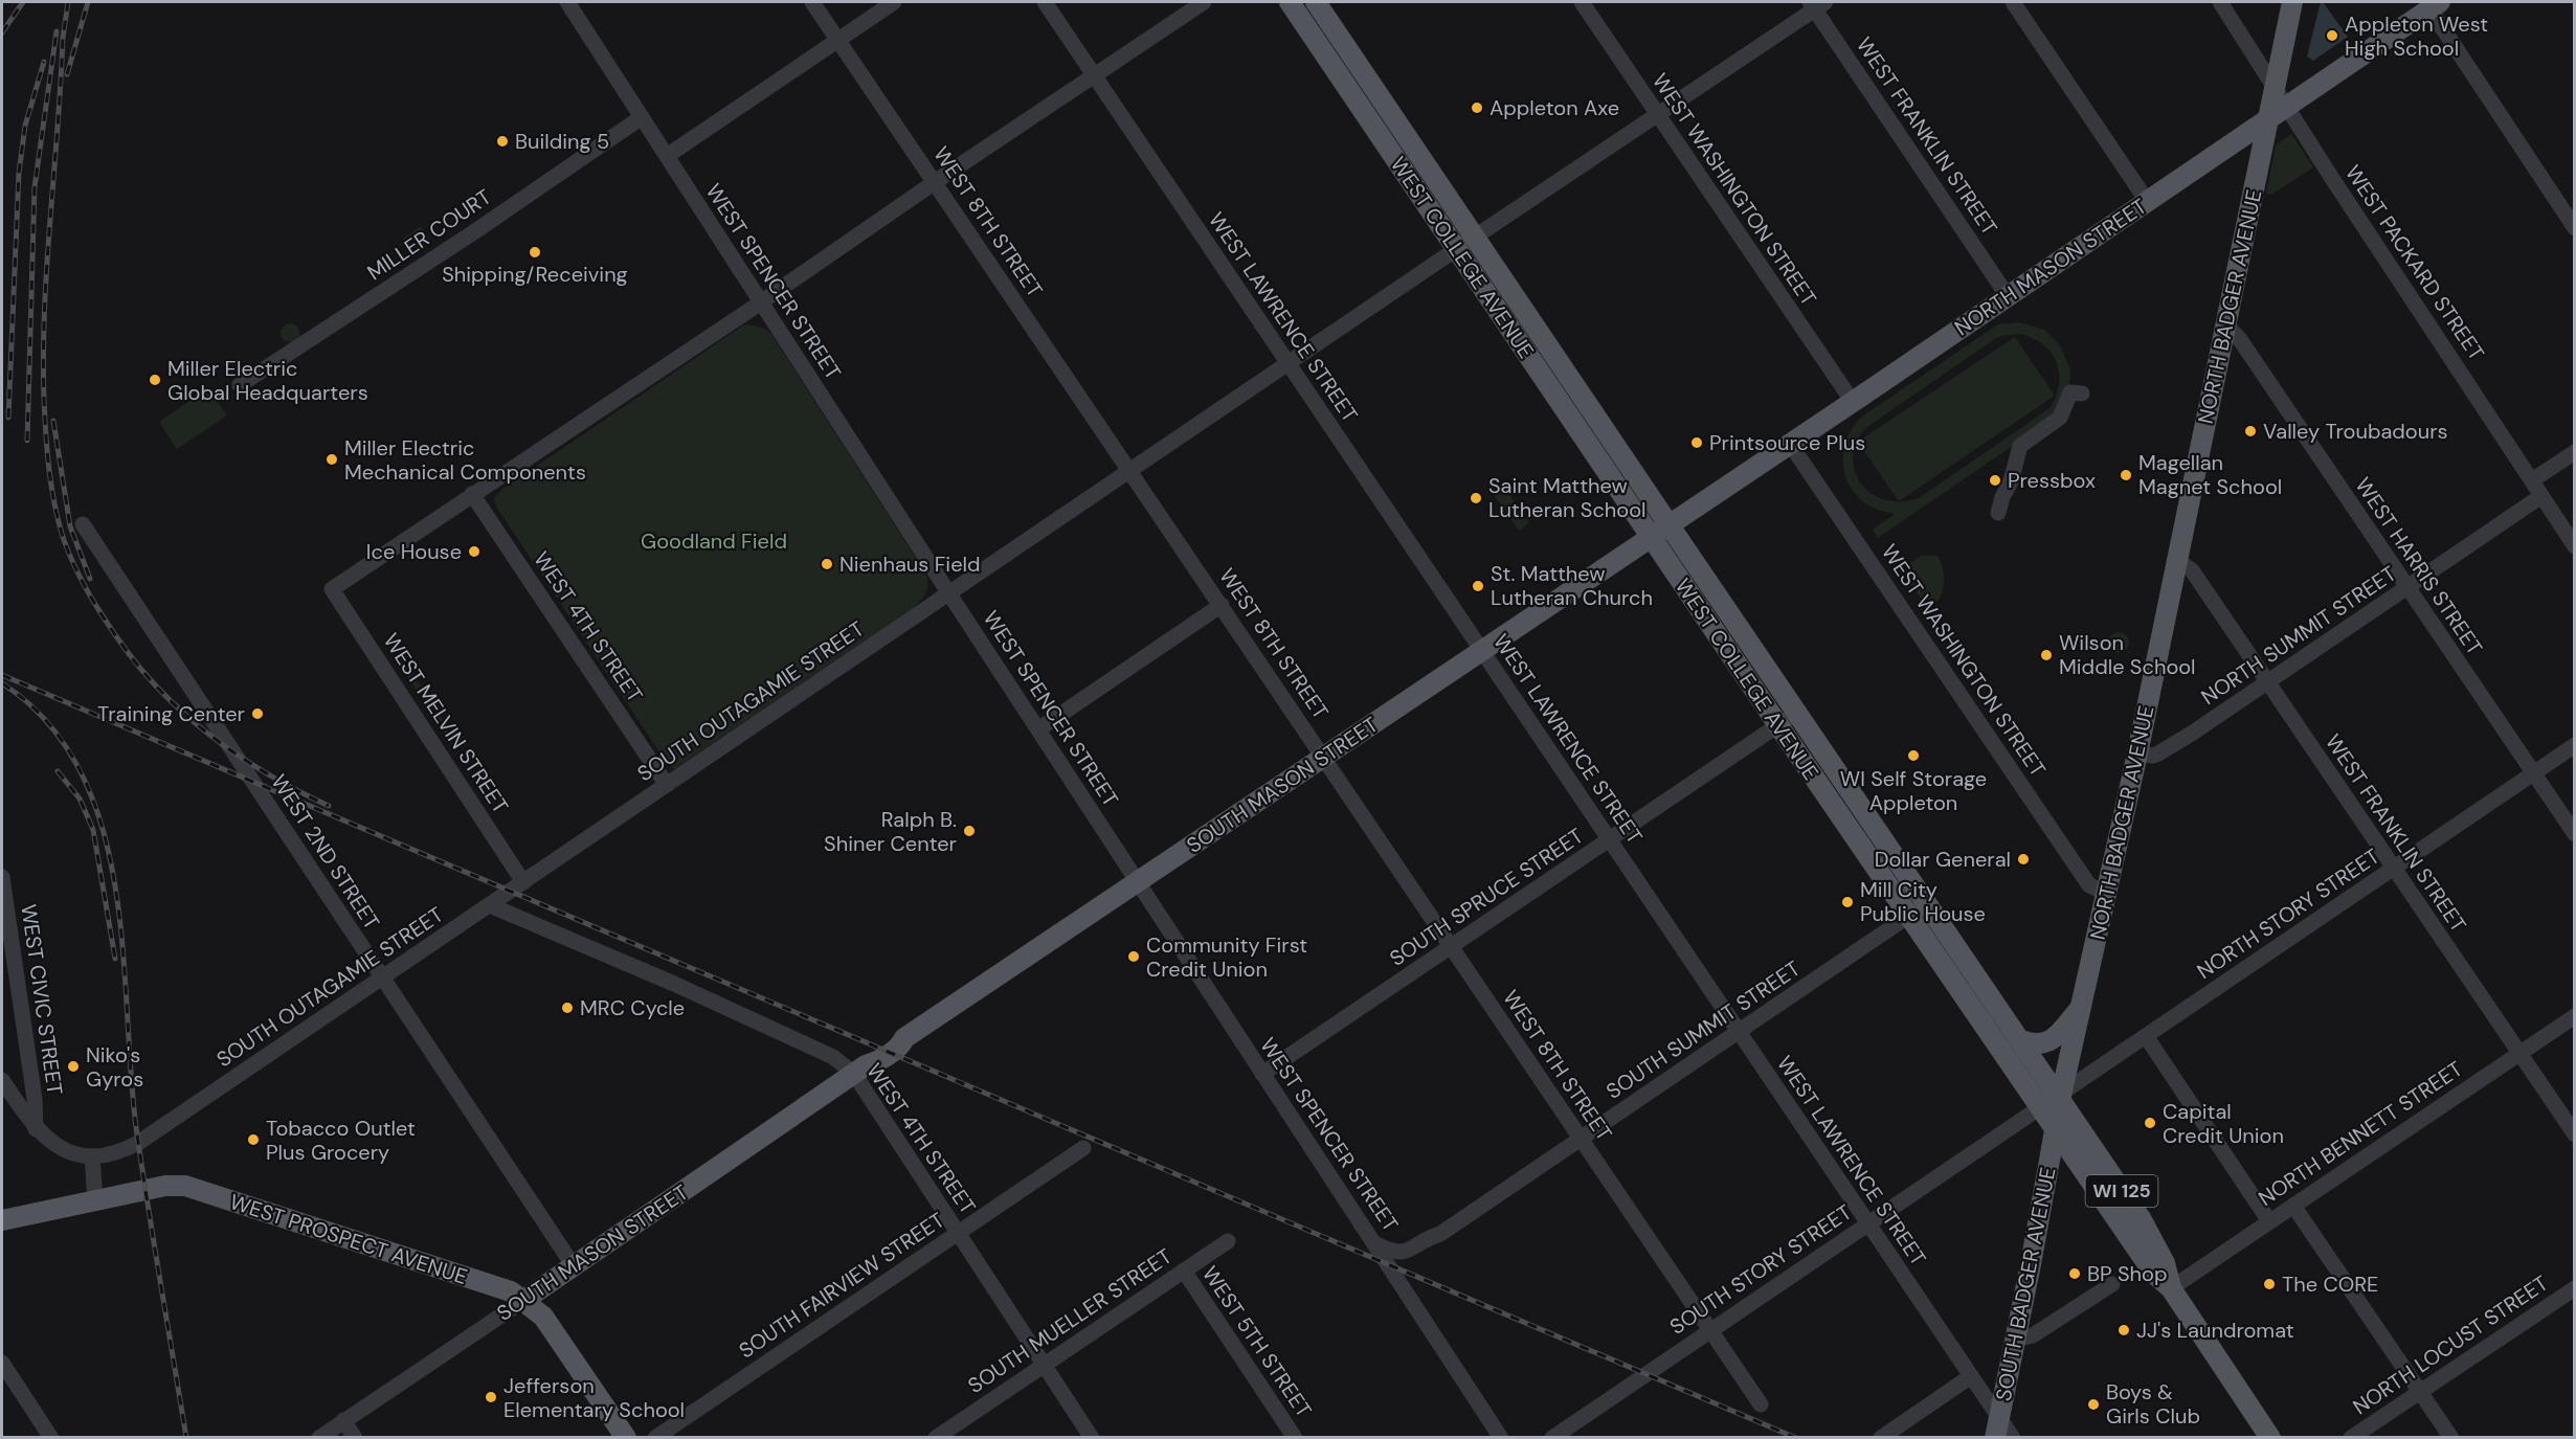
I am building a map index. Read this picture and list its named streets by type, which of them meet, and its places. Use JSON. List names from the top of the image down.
{
  "streets": {
    "main road": [
      "WEST COLLEGE AVENUE",
      "NORTH MASON STREET",
      "NORTH BADGER AVENUE",
      "SOUTH MASON STREET",
      "WI 125",
      "WEST PROSPECT AVENUE",
      "SOUTH BADGER AVENUE"
    ],
    "street": [
      "WEST FRANKLIN STREET",
      "WEST WASHINGTON STREET",
      "WEST 8TH STREET",
      "MILLER COURT",
      "WEST PACKARD STREET",
      "WEST SPENCER STREET",
      "WEST LAWRENCE STREET",
      "WEST HARRIS STREET",
      "WEST 4TH STREET",
      "NORTH SUMMIT STREET",
      "SOUTH OUTAGAMIE STREET",
      "WEST MELVIN STREET",
      "WEST 2ND STREET",
      "SOUTH SPRUCE STREET",
      "NORTH STORY STREET",
      "WEST CIVIC STREET",
      "SOUTH SUMMIT STREET",
      "NORTH BENNETT STREET",
      "SOUTH STORY STREET",
      "SOUTH FAIRVIEW STREET",
      "SOUTH MUELLER STREET",
      "WEST 5TH STREET",
      "NORTH LOCUST STREET"
    ]
  },
  "crossings": [
    ["WEST FRANKLIN STREET", "NORTH MASON STREET"],
    ["WEST FRANKLIN STREET", "NORTH BADGER AVENUE"],
    ["WEST FRANKLIN STREET", "NORTH SUMMIT STREET"],
    ["WEST FRANKLIN STREET", "SOUTH OUTAGAMIE STREET"],
    ["WEST FRANKLIN STREET", "NORTH STORY STREET"],
    ["WEST FRANKLIN STREET", "NORTH BENNETT STREET"],
    ["WEST WASHINGTON STREET", "NORTH MASON STREET"],
    ["WEST WASHINGTON STREET", "NORTH BADGER AVENUE"],
    ["WEST WASHINGTON STREET", "SOUTH OUTAGAMIE STREET"],
    ["WEST 8TH STREET", "SOUTH OUTAGAMIE STREET"],
    ["WEST 8TH STREET", "SOUTH MASON STREET"],
    ["WEST 8TH STREET", "SOUTH SPRUCE STREET"],
    ["WEST 8TH STREET", "SOUTH SUMMIT STREET"],
    ["WEST 8TH STREET", "SOUTH STORY STREET"],
    ["MILLER COURT", "WEST SPENCER STREET"],
    ["WEST COLLEGE AVENUE", "NORTH MASON STREET"],
    ["WEST COLLEGE AVENUE", "NORTH BADGER AVENUE"],
    ["WEST COLLEGE AVENUE", "SOUTH OUTAGAMIE STREET"],
    ["WEST COLLEGE AVENUE", "SOUTH MASON STREET"],
    ["WEST COLLEGE AVENUE", "SOUTH SPRUCE STREET"],
    ["WEST COLLEGE AVENUE", "NORTH STORY STREET"],
    ["WEST COLLEGE AVENUE", "SOUTH SUMMIT STREET"],
    ["WEST COLLEGE AVENUE", "NORTH BENNETT STREET"],
    ["WEST COLLEGE AVENUE", "SOUTH STORY STREET"],
    ["WEST COLLEGE AVENUE", "SOUTH BADGER AVENUE"],
    ["WEST PACKARD STREET", "NORTH MASON STREET"],
    ["WEST PACKARD STREET", "NORTH BADGER AVENUE"],
    ["WEST PACKARD STREET", "NORTH SUMMIT STREET"],
    ["NORTH MASON STREET", "NORTH BADGER AVENUE"],
    ["NORTH MASON STREET", "SOUTH MASON STREET"],
    ["WEST SPENCER STREET", "SOUTH OUTAGAMIE STREET"],
    ["WEST SPENCER STREET", "SOUTH MASON STREET"],
    ["WEST SPENCER STREET", "SOUTH SPRUCE STREET"],
    ["WEST SPENCER STREET", "SOUTH SUMMIT STREET"],
    ["NORTH BADGER AVENUE", "WEST HARRIS STREET"],
    ["NORTH BADGER AVENUE", "NORTH SUMMIT STREET"],
    ["NORTH BADGER AVENUE", "NORTH STORY STREET"],
    ["NORTH BADGER AVENUE", "SOUTH STORY STREET"],
    ["WEST LAWRENCE STREET", "SOUTH OUTAGAMIE STREET"],
    ["WEST LAWRENCE STREET", "SOUTH MASON STREET"],
    ["WEST LAWRENCE STREET", "SOUTH SPRUCE STREET"],
    ["WEST LAWRENCE STREET", "SOUTH SUMMIT STREET"],
    ["WEST LAWRENCE STREET", "SOUTH STORY STREET"],
    ["WEST LAWRENCE STREET", "SOUTH BADGER AVENUE"],
    ["WEST HARRIS STREET", "NORTH SUMMIT STREET"],
    ["WEST HARRIS STREET", "NORTH STORY STREET"],
    ["WEST 4TH STREET", "SOUTH OUTAGAMIE STREET"],
    ["WEST 4TH STREET", "WEST MELVIN STREET"],
    ["WEST 4TH STREET", "SOUTH MASON STREET"],
    ["WEST 4TH STREET", "SOUTH FAIRVIEW STREET"],
    ["WEST 4TH STREET", "SOUTH MUELLER STREET"],
    ["SOUTH OUTAGAMIE STREET", "WEST MELVIN STREET"],
    ["SOUTH OUTAGAMIE STREET", "WEST 2ND STREET"],
    ["SOUTH MASON STREET", "WEST 2ND STREET"],
    ["SOUTH MASON STREET", "WEST PROSPECT AVENUE"],
    ["NORTH STORY STREET", "SOUTH STORY STREET"],
    ["SOUTH MUELLER STREET", "WEST 5TH STREET"]
  ],
  "parks": ["Goodland Field"],
  "places": [
    "Appleton West High School",
    "Appleton Axe",
    "Building 5",
    "Shipping/Receiving",
    "Miller Electric Global Headquarters",
    "Valley Troubadours",
    "Printsource Plus",
    "Miller Electric Mechanical Components",
    "Magellan Magnet School",
    "Pressbox",
    "Saint Matthew Lutheran School",
    "Ice House",
    "Nienhaus Field",
    "St. Matthew Lutheran Church",
    "Wilson Middle School",
    "Training Center",
    "WI Self Storage Appleton",
    "Ralph B. Shiner Center",
    "Dollar General",
    "Mill City Public House",
    "Community First Credit Union",
    "MRC Cycle",
    "Niko's Gyros",
    "Capital Credit Union",
    "Tobacco Outlet Plus Grocery",
    "BP Shop",
    "The CORE",
    "JJ's Laundromat",
    "Jefferson Elementary School",
    "Boys & Girls Club"
  ]
}
